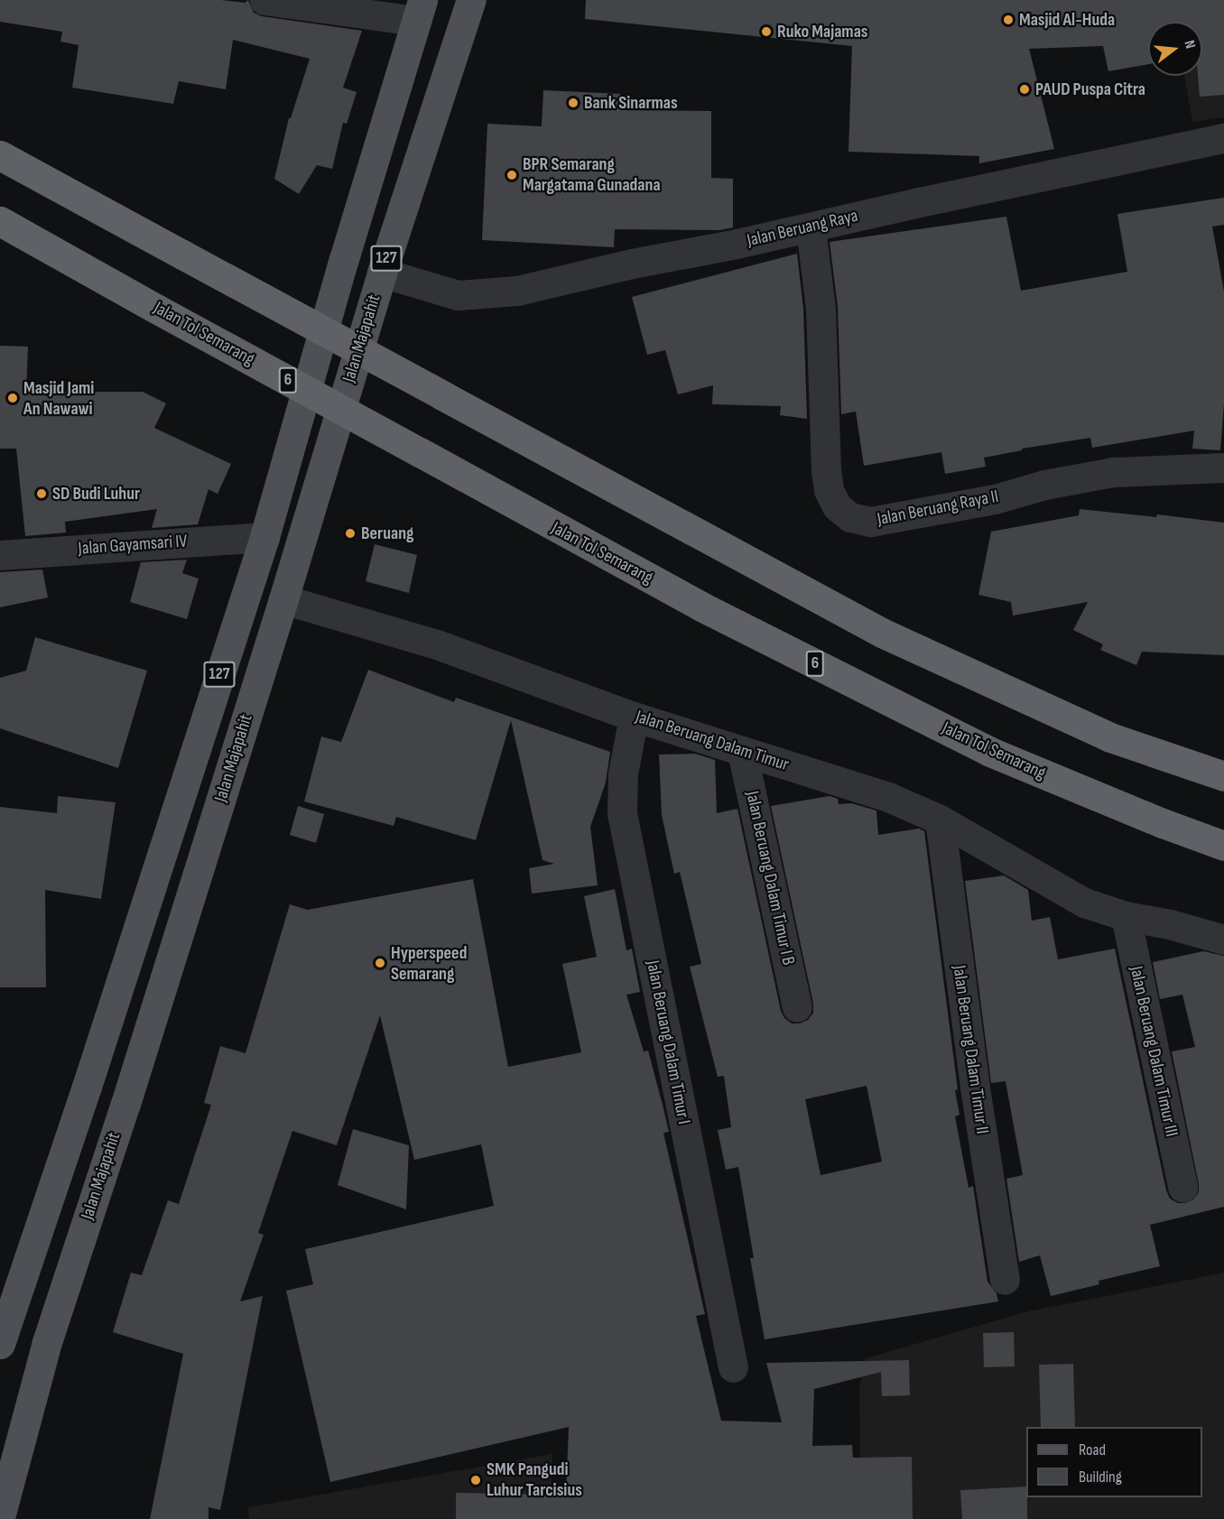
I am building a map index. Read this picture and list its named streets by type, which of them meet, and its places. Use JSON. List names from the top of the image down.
{
  "streets": {
    "highway": ["Jalan Tol Semarang", "6"],
    "main road": ["127", "Jalan Majapahit"],
    "street": [
      "Jalan Beruang Raya",
      "Jalan Beruang Raya II",
      "Jalan Gayamsari IV",
      "Jalan Beruang Dalam Timur",
      "Jalan Beruang Dalam Timur I B",
      "Jalan Beruang Dalam Timur I",
      "Jalan Beruang Dalam Timur II",
      "Jalan Beruang Dalam Timur III"
    ]
  },
  "crossings": [
    ["Jalan Beruang Raya", "Jalan Majapahit"],
    ["Jalan Beruang Raya", "Jalan Beruang Raya II"],
    ["127", "Jalan Gayamsari IV"],
    ["Jalan Majapahit", "Jalan Beruang Dalam Timur"],
    ["Jalan Beruang Dalam Timur", "Jalan Beruang Dalam Timur I B"],
    ["Jalan Beruang Dalam Timur", "Jalan Beruang Dalam Timur I"],
    ["Jalan Beruang Dalam Timur", "Jalan Beruang Dalam Timur II"],
    ["Jalan Beruang Dalam Timur", "Jalan Beruang Dalam Timur III"]
  ],
  "places": [
    "Masjid Al-Huda",
    "Ruko Majamas",
    "PAUD Puspa Citra",
    "Bank Sinarmas",
    "BPR Semarang Margatama Gunadana",
    "Masjid Jami An Nawawi",
    "SD Budi Luhur",
    "Beruang",
    "Hyperspeed Semarang",
    "SMK Pangudi Luhur Tarcisius"
  ],
  "legend": ["Road", "Building"],
  "north": "right"
}
